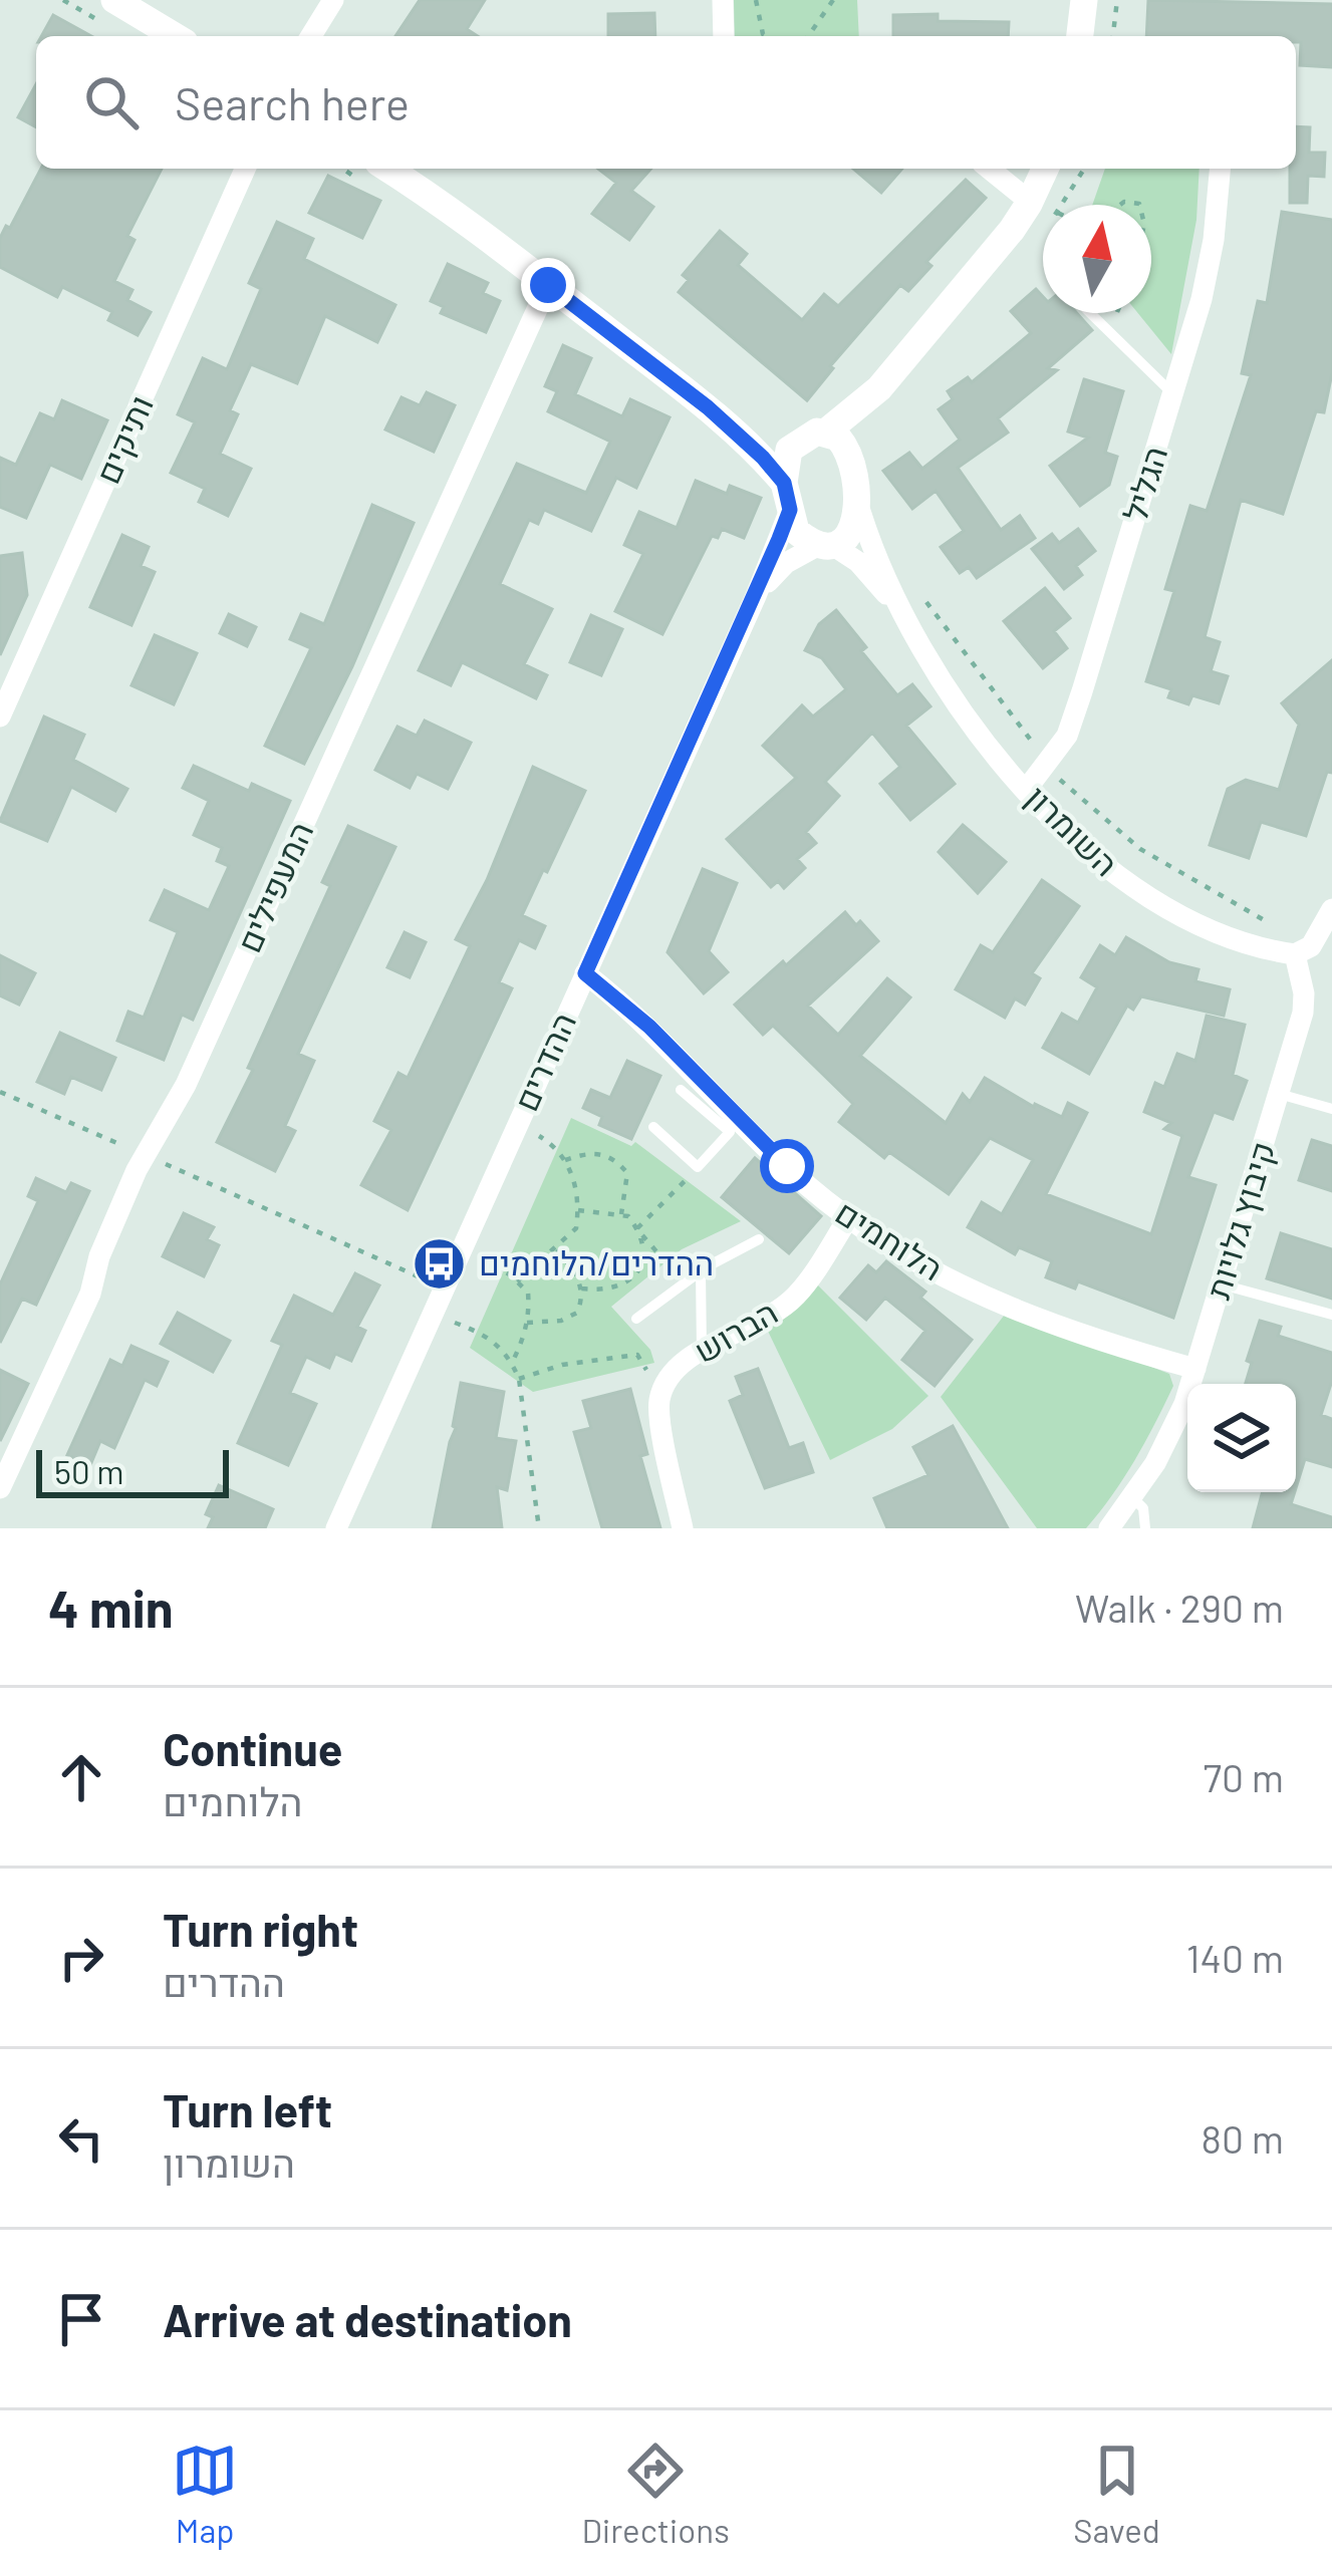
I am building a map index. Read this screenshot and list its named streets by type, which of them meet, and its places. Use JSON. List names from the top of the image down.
{
  "streets": {
    "street": [
      "ותיקים",
      "הגליל",
      "השומרון",
      "המעפילים",
      "ההדרים",
      "קיבוץ גלויות",
      "הלוחמים",
      "הברוש"
    ]
  },
  "crossings": [
    ["הגליל", "השומרון"],
    ["השומרון", "ההדרים"],
    ["השומרון", "קיבוץ גלויות"],
    ["ההדרים", "הלוחמים"],
    ["קיבוץ גלויות", "הלוחמים"],
    ["הלוחמים", "הברוש"]
  ],
  "places": {
    "bus stop": ["ההדרים/הלוחמים"]
  },
  "scale_bar": "50 m",
  "north": "top",
  "page": {
    "search": "Search here",
    "scale": "50 m",
    "heading": ["4 min", "Walk · 290 m"],
    "list": [
      ["Continue", "הלוחמים", "70 m"],
      ["Turn right", "ההדרים", "140 m"],
      ["Turn left", "השומרון", "80 m"],
      "Arrive at destination"
    ],
    "nav": ["Map", "Directions", "Saved"]
  }
}
